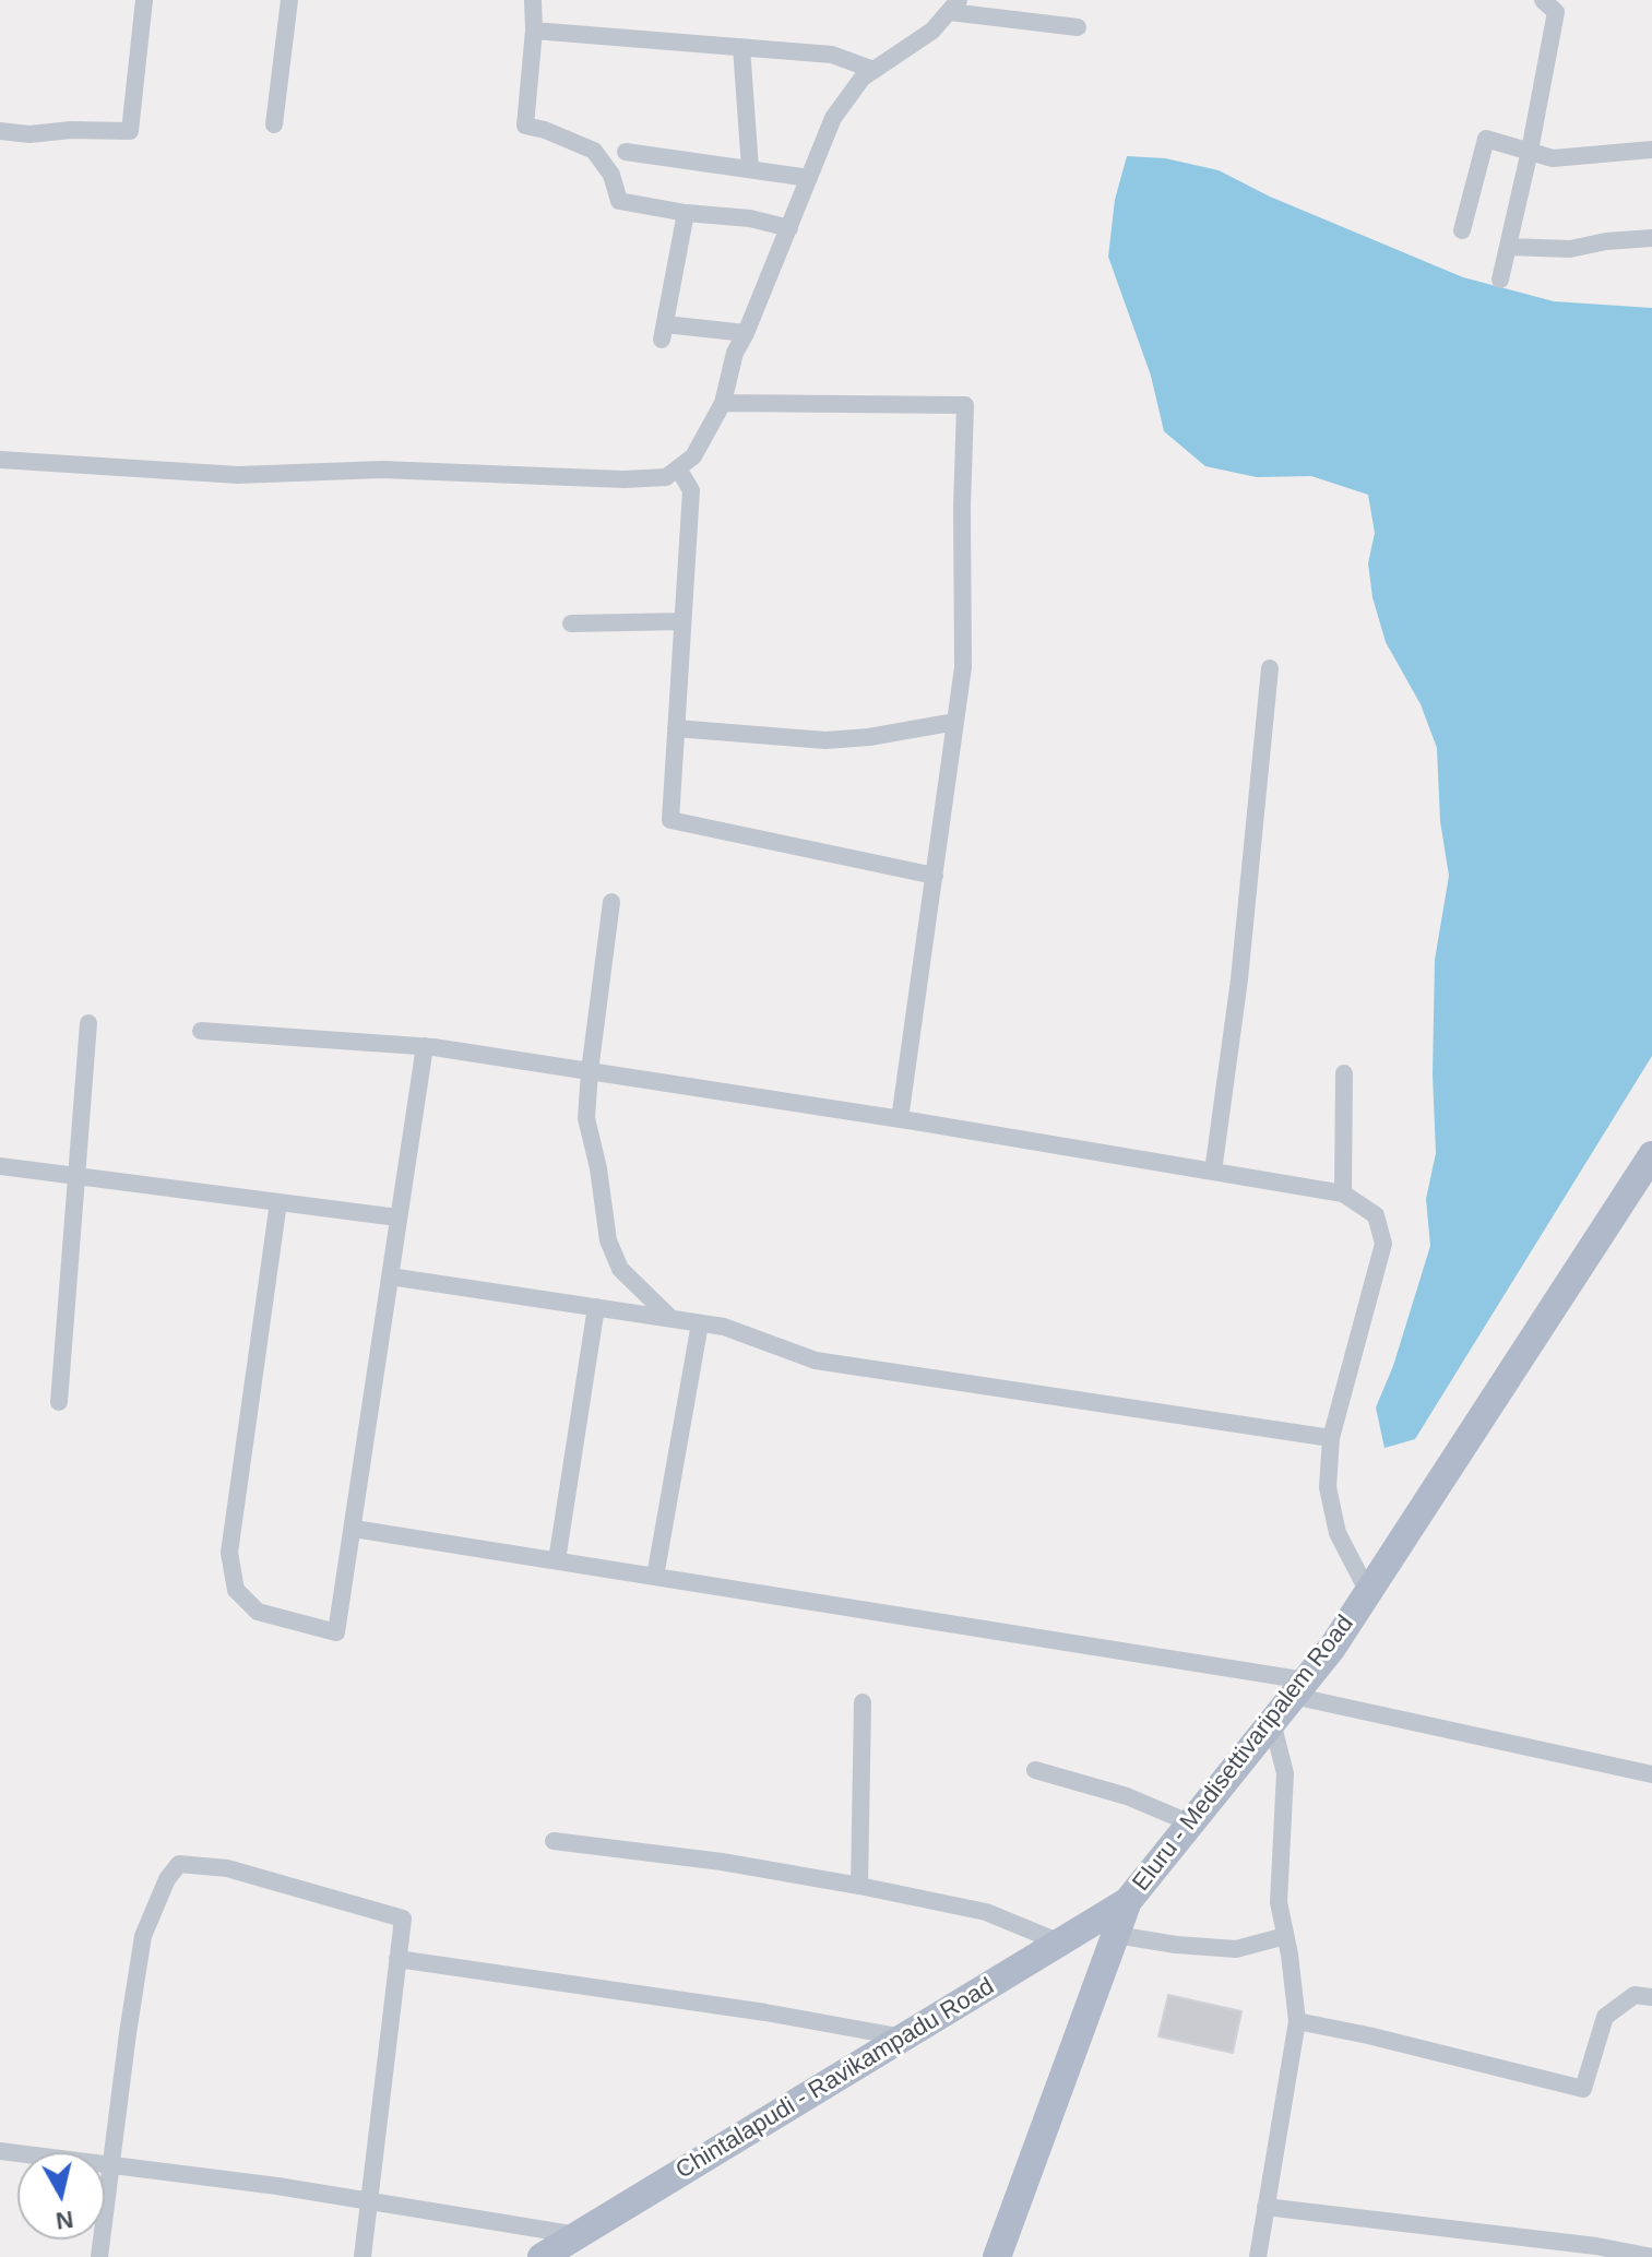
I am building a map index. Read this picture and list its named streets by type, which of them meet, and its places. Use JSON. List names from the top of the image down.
{
  "streets": {
    "main road": ["Eluru - Medisettivaripalem Road", "Chintalapudi - Ravikampadu Road"]
  },
  "crossings": [
    ["Eluru - Medisettivaripalem Road", "Chintalapudi - Ravikampadu Road"]
  ],
  "north": "bottom"
}
